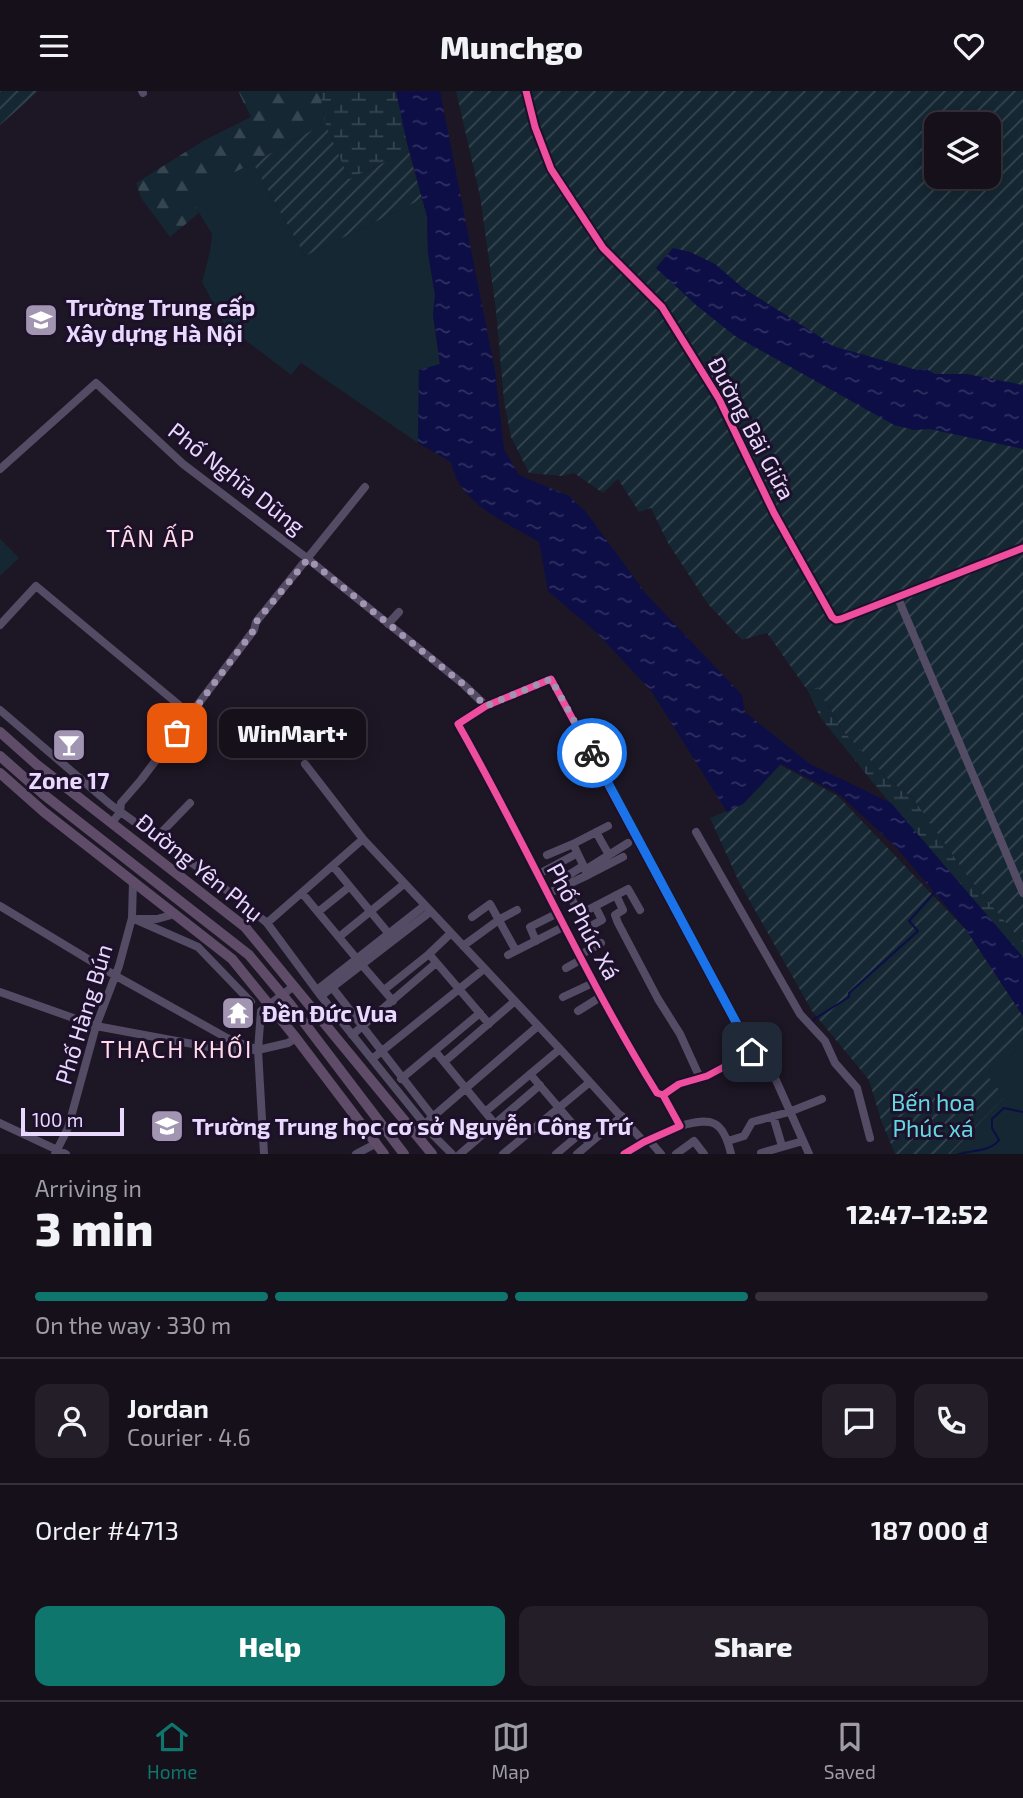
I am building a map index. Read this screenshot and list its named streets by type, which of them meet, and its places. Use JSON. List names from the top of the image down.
{
  "streets": {
    "main road": ["Đường Yên Phụ"],
    "street": [
      "Đường Bãi Giữa",
      "Phố Nghĩa Dũng",
      "Phố Phúc Xá",
      "Phố Hàng Bún"
    ]
  },
  "crossings": [
    ["Phố Nghĩa Dũng", "Phố Phúc Xá"]
  ],
  "districts": ["TÂN ẤP", "THẠCH KHỐI"],
  "parks": ["Bến hoa Phúc xá"],
  "places": {
    "school or university": ["Trường Trung cấp Xây dựng Hà Nội", "Trường Trung học cơ sở Nguyễn Công Trứ"],
    "other": ["WinMart+"],
    "bar": ["Zone 17"],
    "temple": ["Đền Đức Vua"]
  },
  "scale_bar": "100 m",
  "page": {
    "header": "Munchgo",
    "bubble": "WinMart+",
    "scale": "100 m",
    "heading": ["3 min", "Arriving in", "12:47–12:52"],
    "panel": [
      "Jordan",
      "Courier · 4.6",
      "Order #4713",
      "187 000 ₫"
    ],
    "bar": "On the way · 330 m",
    "buttons": ["Help", "Share"],
    "tabs": ["Home", "Map", "Saved"]
  }
}
